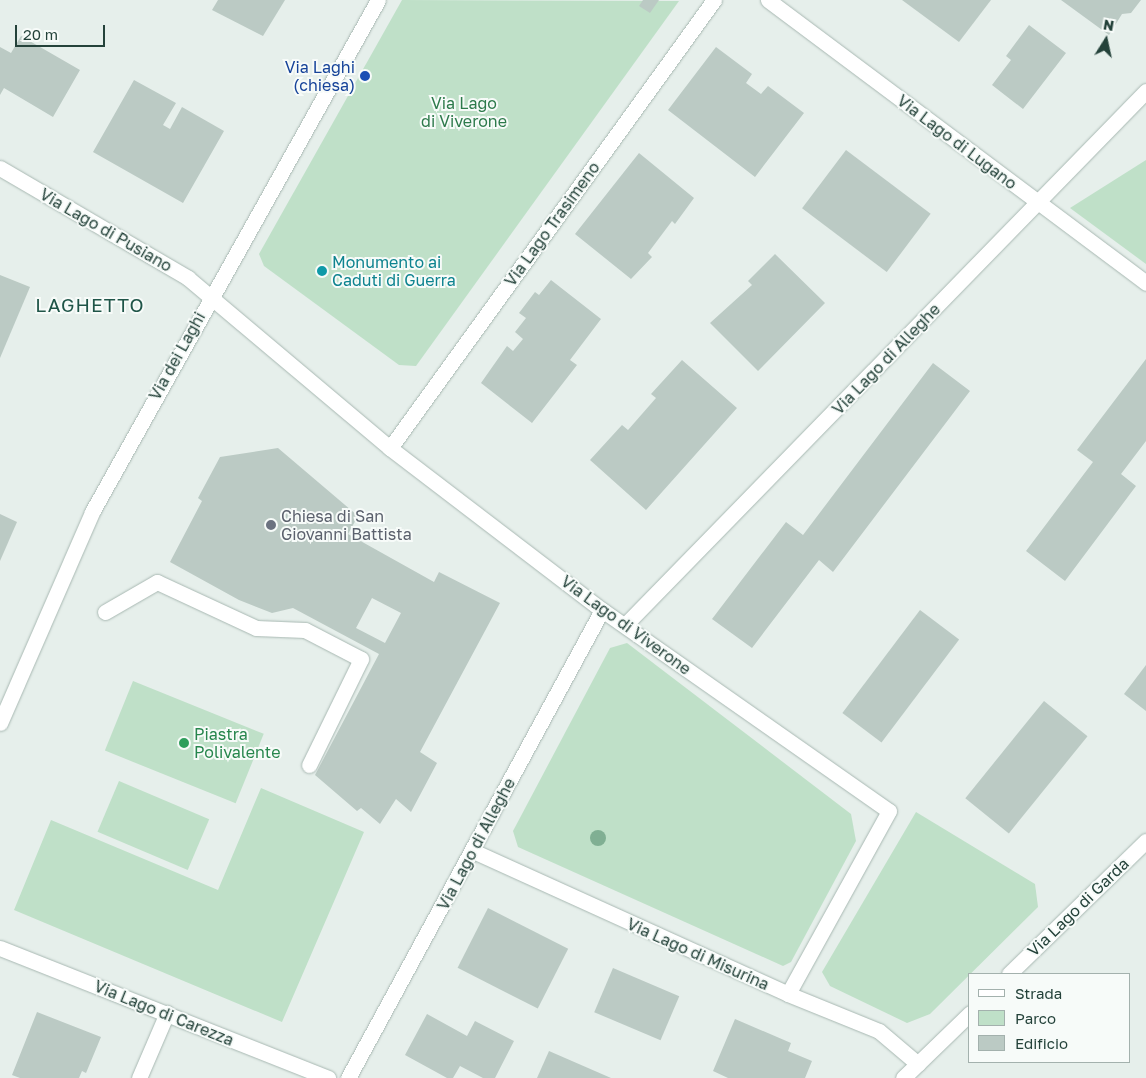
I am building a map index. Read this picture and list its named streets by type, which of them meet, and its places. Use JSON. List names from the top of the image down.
{
  "streets": {
    "street": [
      "Via Lago di Lugano",
      "Via Lago Trasimeno",
      "Via Lago di Pusiano",
      "Via dei Laghi",
      "Via Lago di Alleghe",
      "Via Lago di Viverone",
      "Via Lago di Garda",
      "Via Lago di Misurina",
      "Via Lago di Carezza"
    ]
  },
  "crossings": [
    ["Via Lago di Lugano", "Via Lago di Alleghe"],
    ["Via Lago Trasimeno", "Via Lago di Viverone"],
    ["Via Lago di Pusiano", "Via dei Laghi"],
    ["Via Lago di Pusiano", "Via Lago di Viverone"],
    ["Via dei Laghi", "Via Lago di Viverone"],
    ["Via Lago di Alleghe", "Via Lago di Viverone"],
    ["Via Lago di Alleghe", "Via Lago di Misurina"],
    ["Via Lago di Viverone", "Via Lago di Misurina"]
  ],
  "districts": ["LAGHETTO"],
  "parks": ["Via Lago di Viverone"],
  "places": [
    "Via Laghi (chiesa)",
    "Monumento ai Caduti di Guerra",
    "Chiesa di San Giovanni Battista",
    "Piastra Polivalente"
  ],
  "legend": ["Strada", "Parco", "Edificio"],
  "scale_bar": "20 m",
  "north": "top"
}
